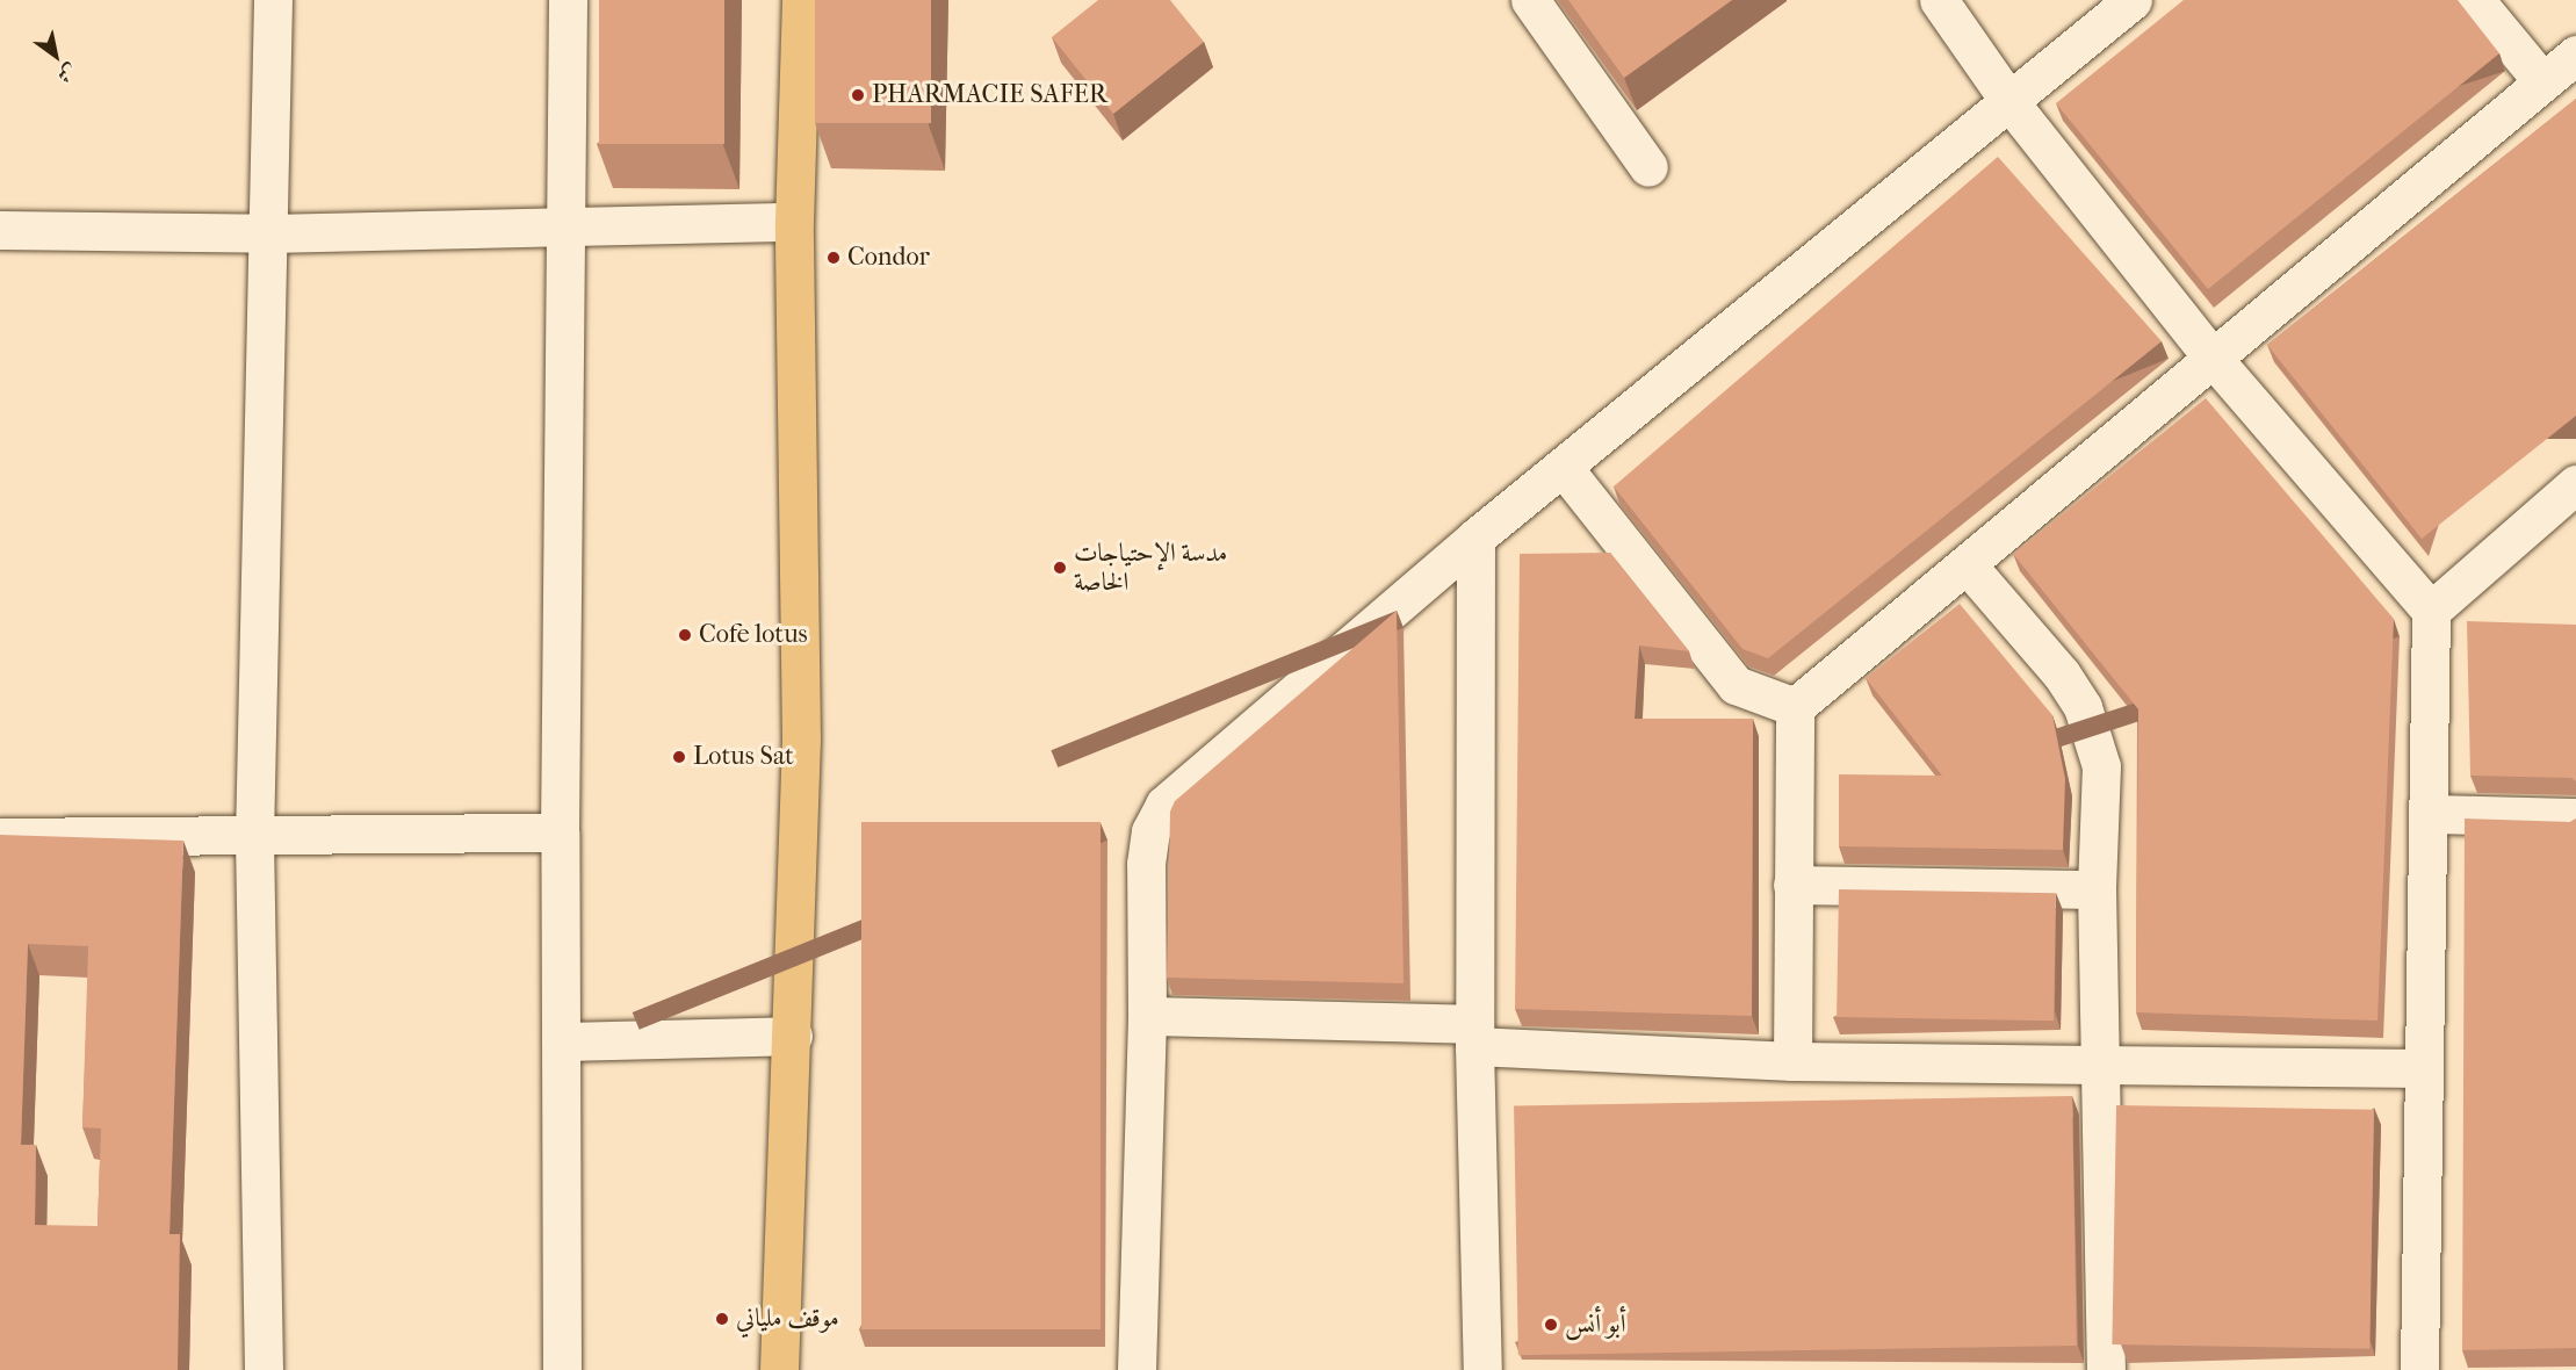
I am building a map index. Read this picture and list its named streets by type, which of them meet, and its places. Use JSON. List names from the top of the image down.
{
  "places": [
    "PHARMACIE SAFER",
    "Condor",
    "مدسة الإحتياجات الخاصة",
    "Cofe lotus",
    "Lotus Sat",
    "موقف ملياني",
    "أبو أنس"
  ],
  "north": "bottom right"
}
